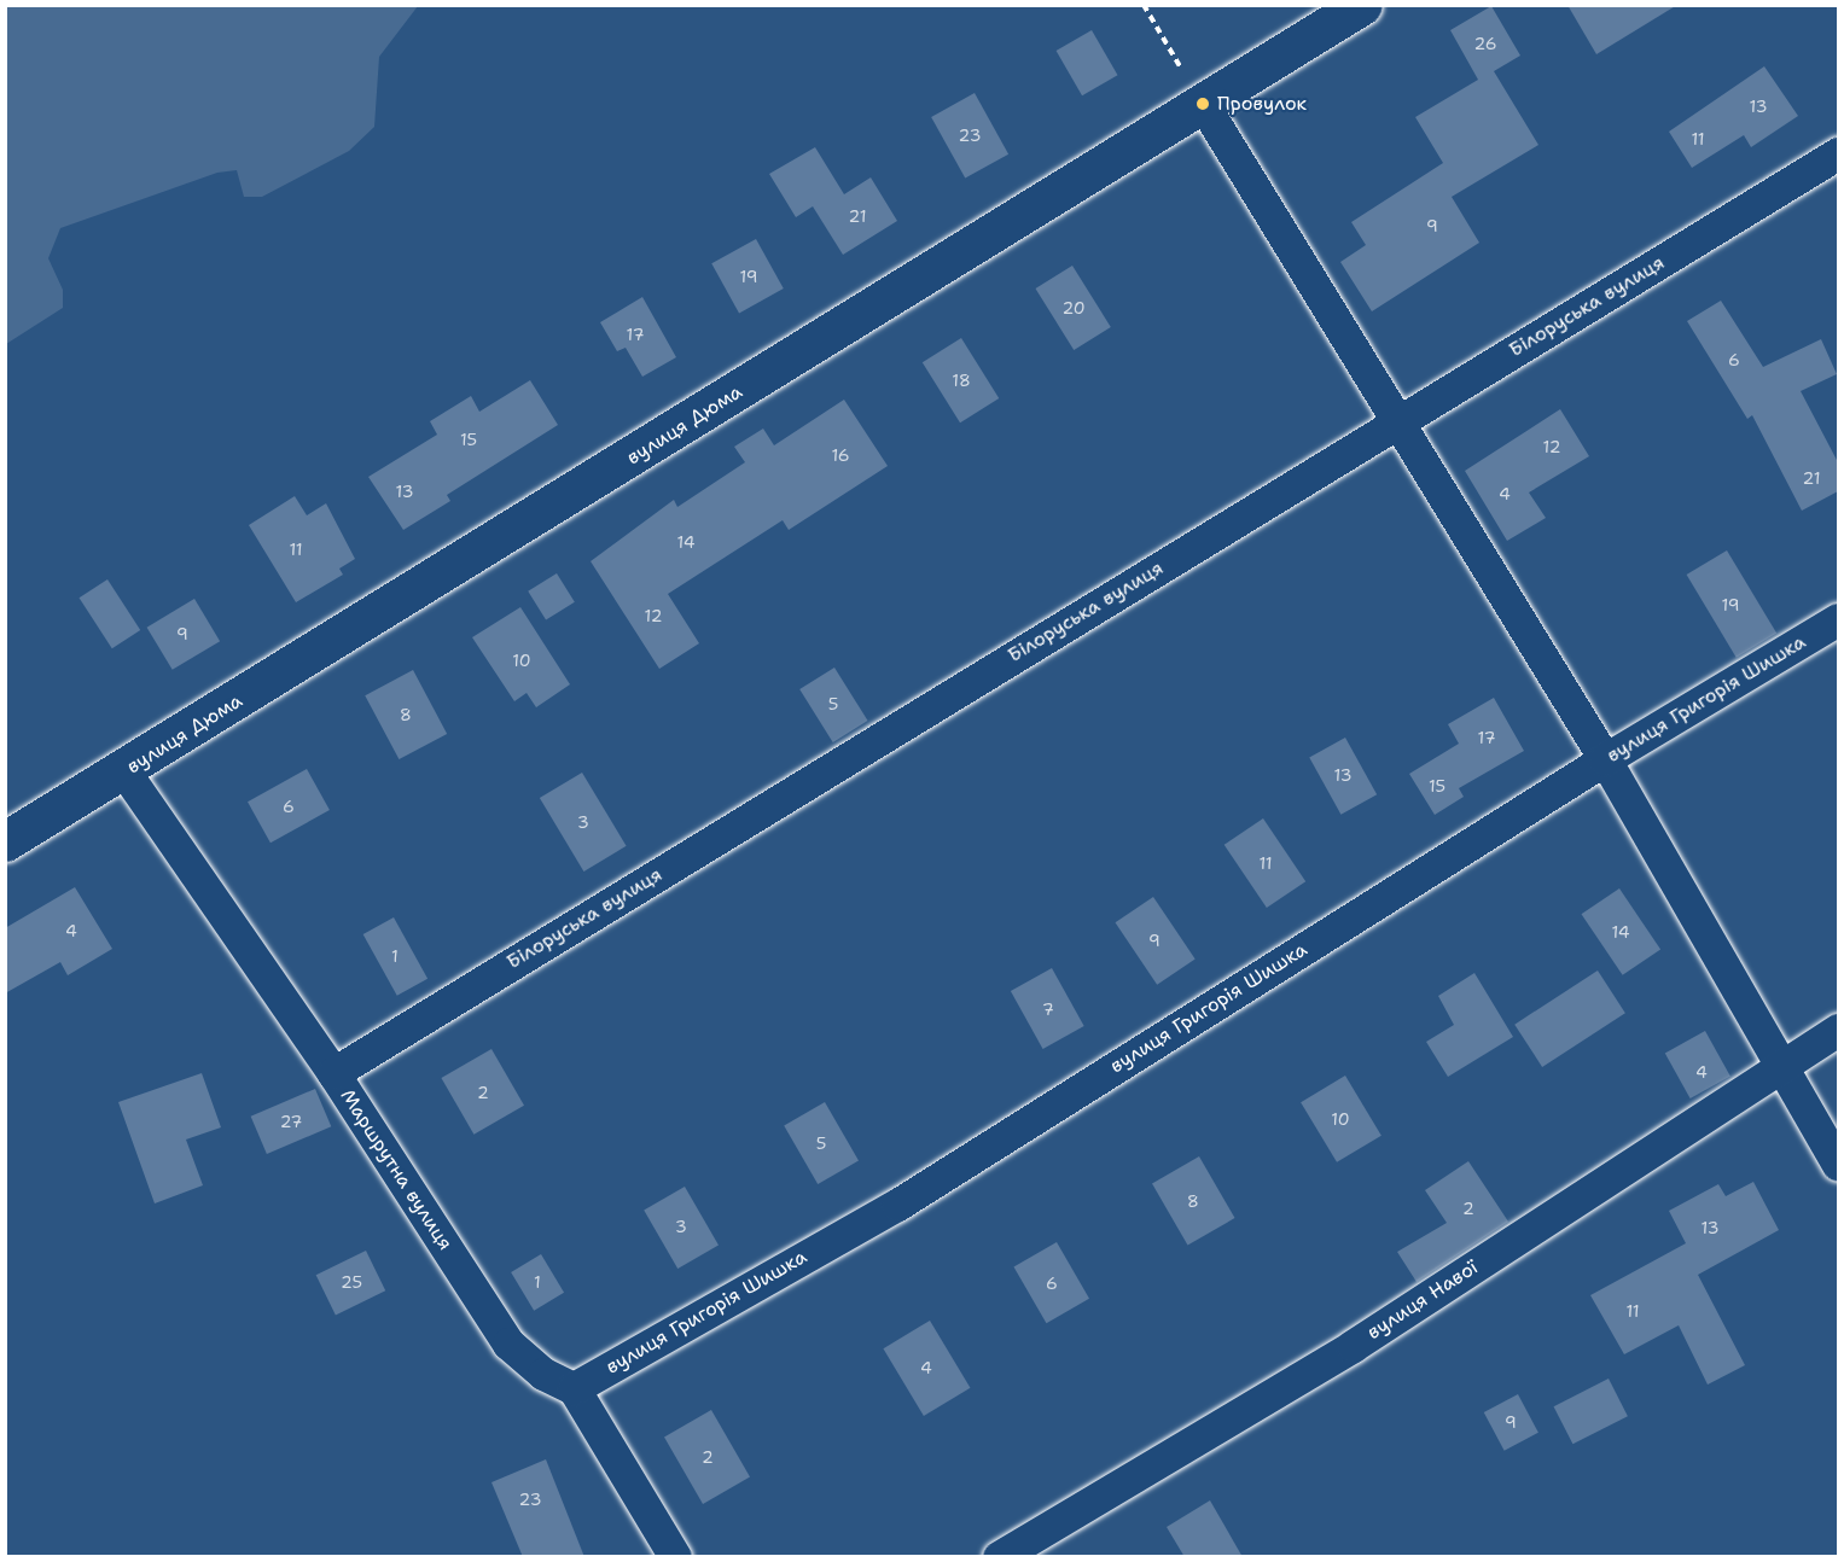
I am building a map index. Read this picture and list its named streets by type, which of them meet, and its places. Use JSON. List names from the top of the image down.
{
  "streets": {
    "street": [
      "Білоруська вулиця",
      "вулиця Дюма",
      "вулиця Григорія Шишка",
      "Маршрутна вулиця",
      "вулиця Навої"
    ]
  },
  "crossings": [
    ["Білоруська вулиця", "Маршрутна вулиця"],
    ["вулиця Дюма", "Маршрутна вулиця"],
    ["вулиця Григорія Шишка", "Маршрутна вулиця"]
  ],
  "places": ["Провулок"],
  "house_numbers": [
    "26",
    "13",
    "23",
    "11",
    "21",
    "9",
    "19",
    "20",
    "17",
    "6",
    "18",
    "15",
    "12",
    "16",
    "21",
    "13",
    "4",
    "14",
    "11",
    "19",
    "12",
    "9",
    "10",
    "5",
    "8",
    "17",
    "13",
    "15",
    "6",
    "3",
    "11",
    "4",
    "14",
    "9",
    "1",
    "7",
    "4",
    "2",
    "10",
    "27",
    "5",
    "8",
    "2",
    "3",
    "13",
    "25",
    "1",
    "6",
    "11",
    "4",
    "9",
    "2",
    "23"
  ]
}
